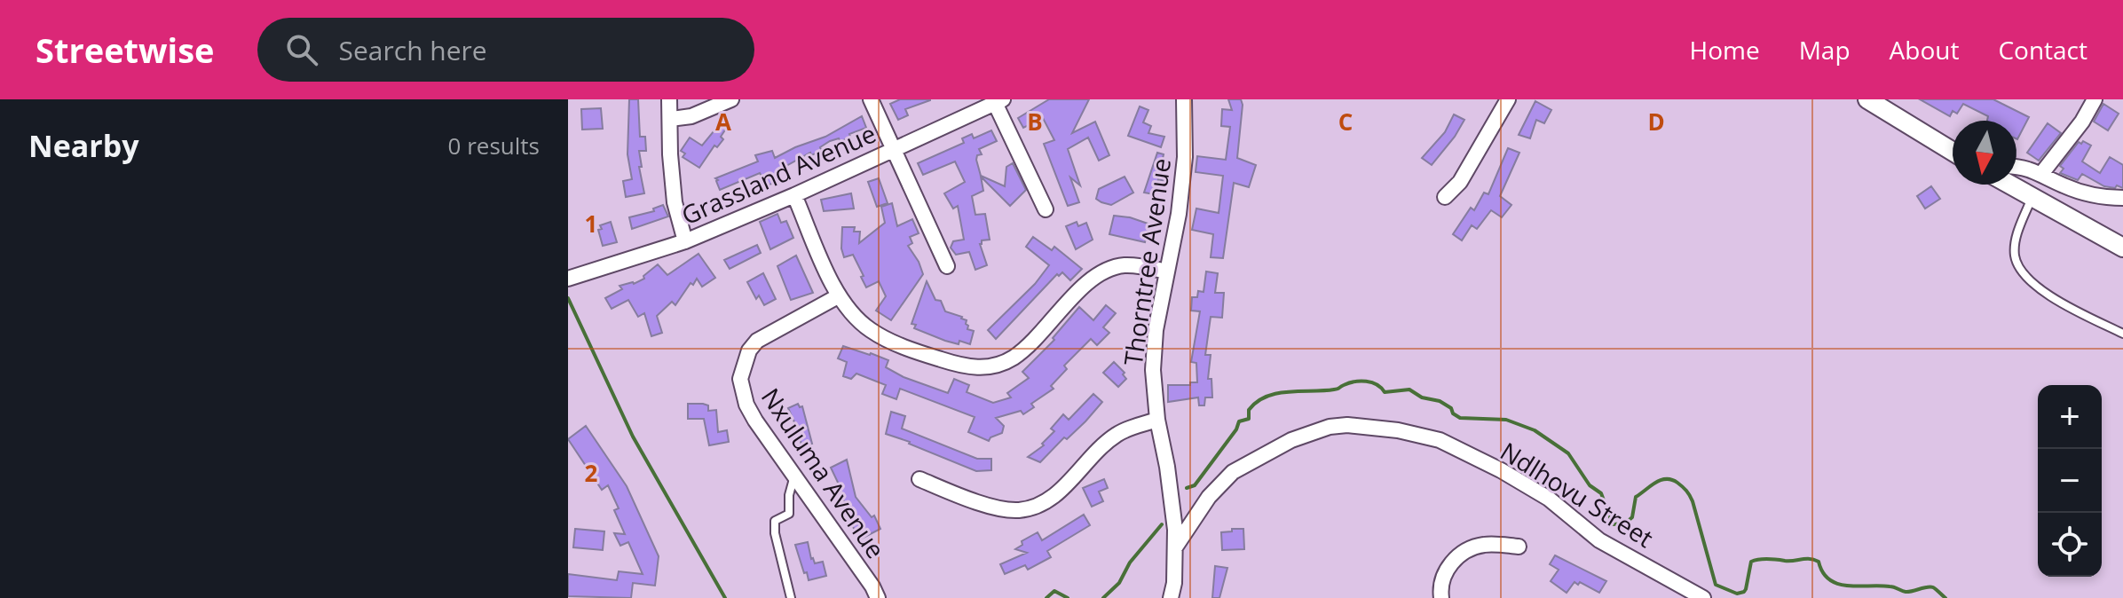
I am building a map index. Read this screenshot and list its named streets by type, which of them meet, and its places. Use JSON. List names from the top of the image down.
{
  "streets": {
    "street": [
      "Grassland Avenue",
      "Thorntree Avenue",
      "Nxuluma Avenue",
      "Ndlhovu Street"
    ]
  },
  "crossings": [
    ["Thorntree Avenue", "Ndlhovu Street"]
  ],
  "north": "bottom",
  "page": {
    "header": "Streetwise",
    "search": "Search here",
    "nav": [
      "Home",
      "Map",
      "About",
      "Contact"
    ],
    "heading": ["Nearby", "0 results"],
    "map_buttons": ["+", "−"]
  },
  "grid": {
    "columns": [
      "A",
      "B",
      "C",
      "D"
    ],
    "rows": ["1", "2"]
  }
}
